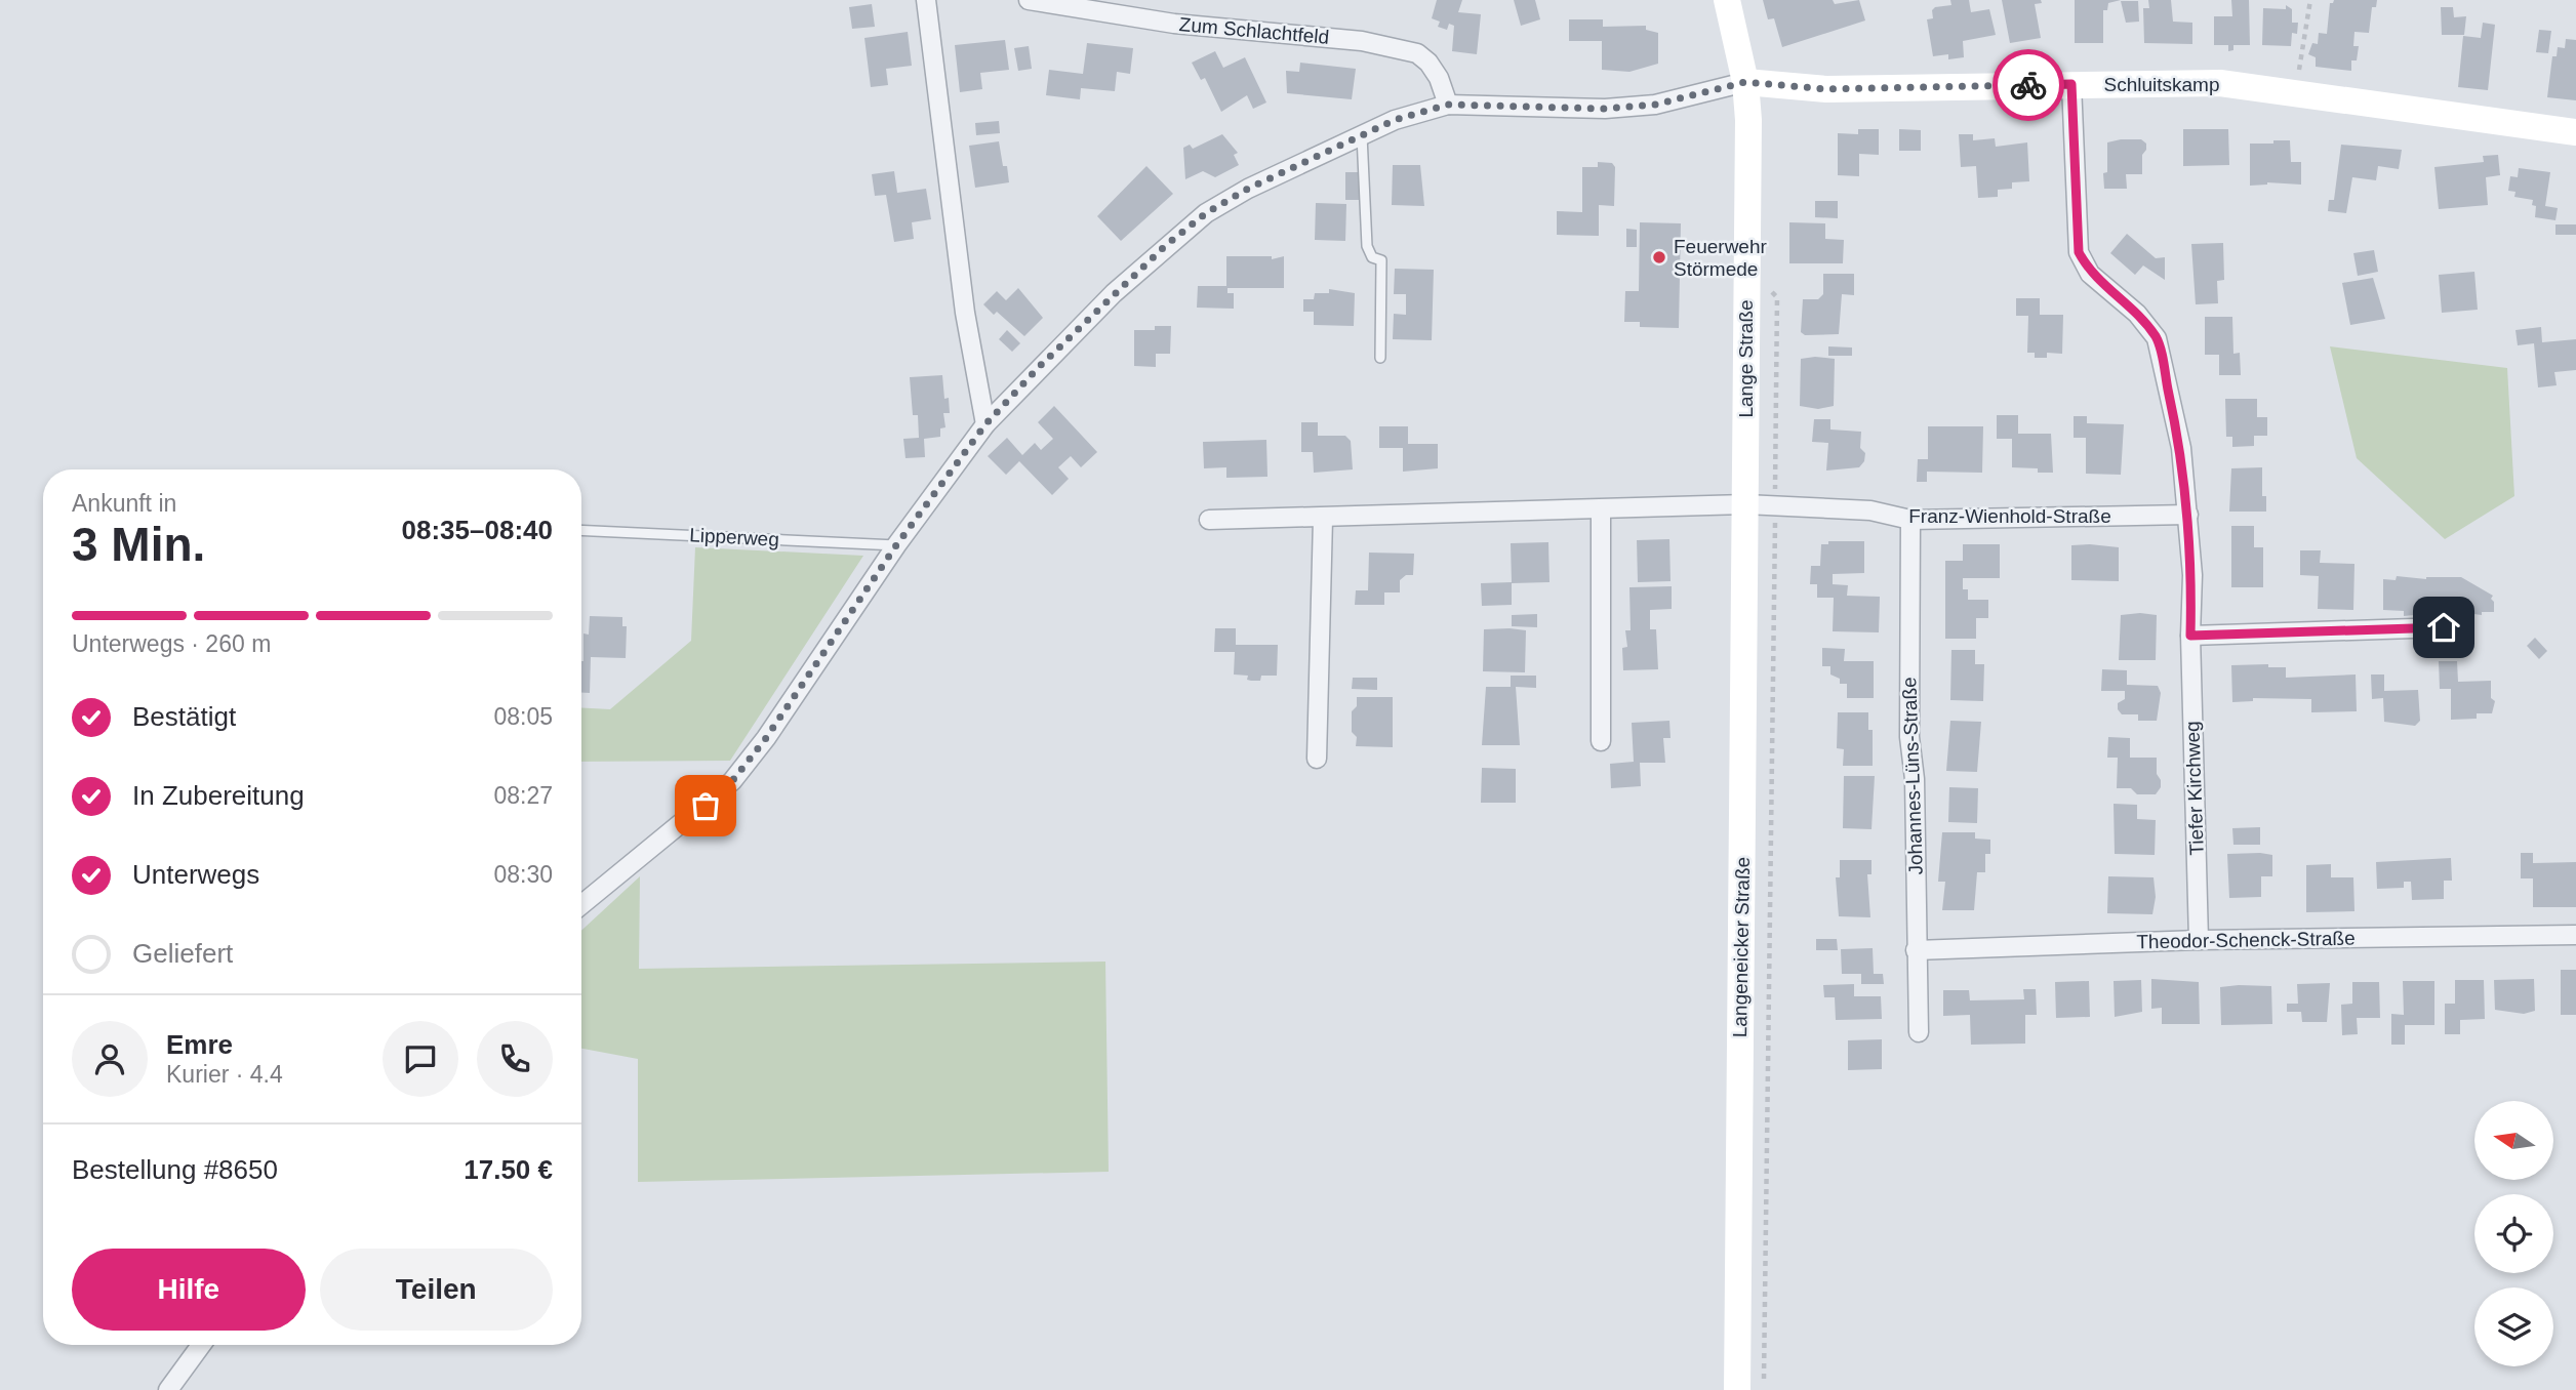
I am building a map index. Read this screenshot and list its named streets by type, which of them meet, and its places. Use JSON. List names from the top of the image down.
{
  "streets": {
    "main road": ["Schluitskamp", "Lange Straße", "Langeneicker Straße"],
    "street": [
      "Zum Schlachtfeld",
      "Franz-Wienhold-Straße",
      "Johannes-Lüns-Straße",
      "Tiefer Kirchweg",
      "Theodor-Schenck-Straße"
    ],
    "lane": ["Lipperweg"]
  },
  "crossings": [
    ["Schluitskamp", "Lange Straße"],
    ["Schluitskamp", "Tiefer Kirchweg"],
    ["Lange Straße", "Franz-Wienhold-Straße"],
    ["Lange Straße", "Langeneicker Straße"],
    ["Franz-Wienhold-Straße", "Johannes-Lüns-Straße"],
    ["Franz-Wienhold-Straße", "Tiefer Kirchweg"],
    ["Franz-Wienhold-Straße", "Langeneicker Straße"],
    ["Johannes-Lüns-Straße", "Theodor-Schenck-Straße"],
    ["Tiefer Kirchweg", "Theodor-Schenck-Straße"]
  ],
  "places": ["Feuerwehr Störmede"],
  "north": "left",
  "page": {
    "heading": ["3 Min.", "Ankunft in", "08:35–08:40"],
    "panel": [
      "Emre",
      "Kurier · 4.4",
      "Bestellung #8650",
      "17.50 €"
    ],
    "bar": "Unterwegs · 260 m",
    "list": [
      ["Bestätigt", "08:05"],
      ["In Zubereitung", "08:27"],
      ["Unterwegs", "08:30"],
      "Geliefert"
    ],
    "buttons": ["Hilfe", "Teilen"]
  }
}
